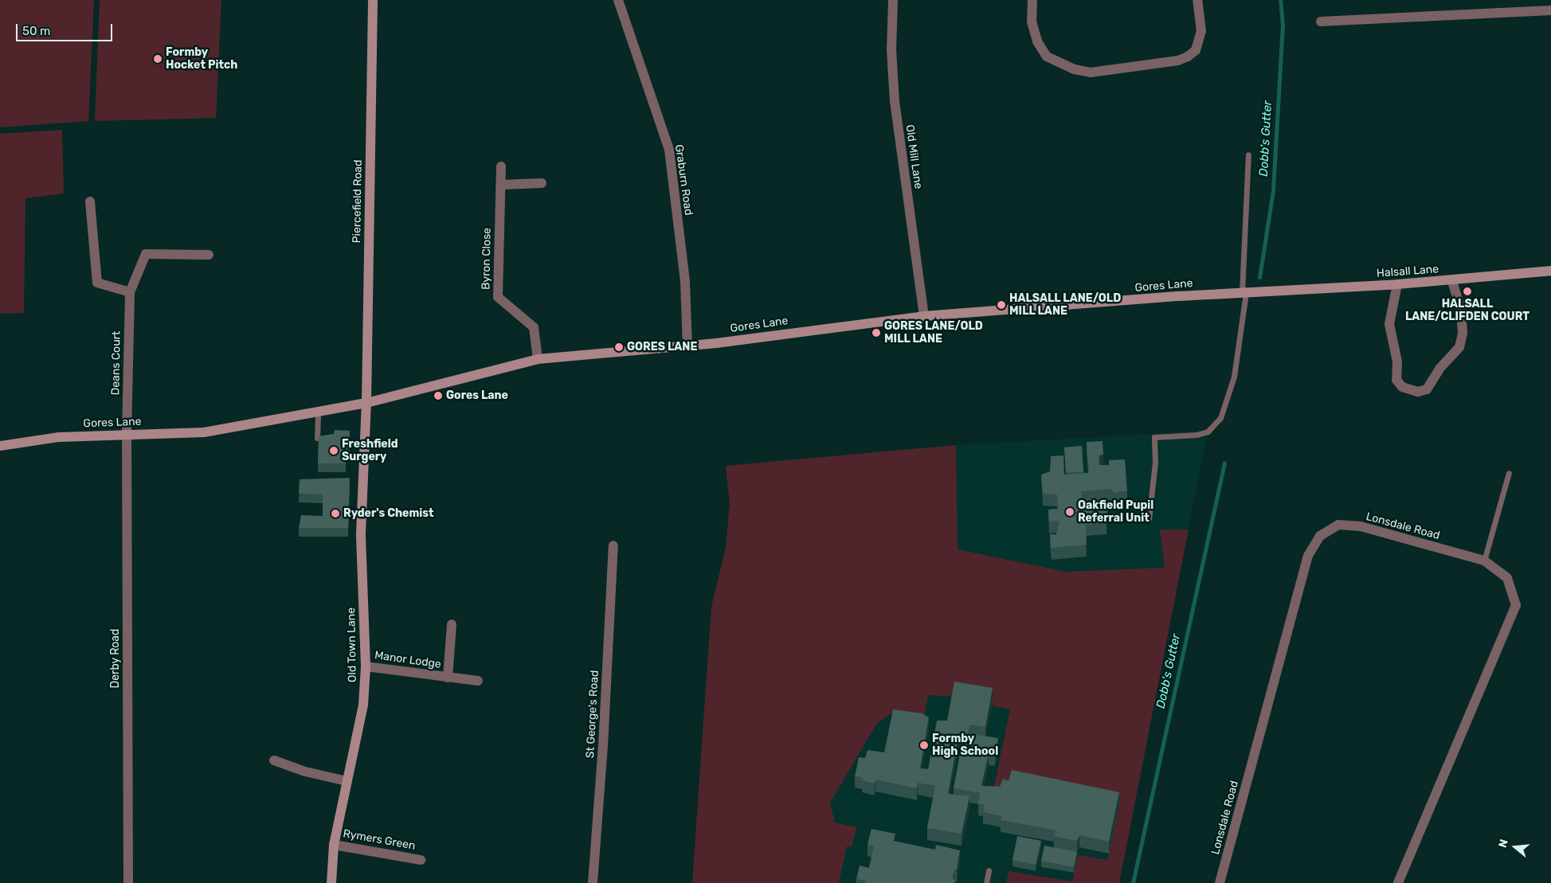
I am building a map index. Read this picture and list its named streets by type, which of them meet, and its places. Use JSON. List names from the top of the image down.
{
  "streets": {
    "street": [
      "Old Mill Lane",
      "Graburn Road",
      "Piercefield Road",
      "Byron Close",
      "Halsall Lane",
      "Gores Lane",
      "Deans Court",
      "Lonsdale Road",
      "Old Town Lane",
      "Derby Road",
      "Manor Lodge",
      "St George's Road",
      "Rymers Green"
    ]
  },
  "crossings": [
    ["Old Mill Lane", "Gores Lane"],
    ["Graburn Road", "Gores Lane"],
    ["Piercefield Road", "Gores Lane"],
    ["Piercefield Road", "Old Town Lane"],
    ["Byron Close", "Gores Lane"],
    ["Halsall Lane", "Gores Lane"],
    ["Gores Lane", "Deans Court"],
    ["Gores Lane", "Old Town Lane"],
    ["Gores Lane", "Derby Road"],
    ["Deans Court", "Derby Road"],
    ["Old Town Lane", "Manor Lodge"],
    ["Old Town Lane", "Rymers Green"]
  ],
  "water": ["Dobb's Gutter"],
  "places": [
    "Formby Hocket Pitch",
    "HALSALL LANE/CLIFDEN COURT",
    "HALSALL LANE/OLD MILL LANE",
    "GORES LANE/OLD MILL LANE",
    "GORES LANE",
    "Gores Lane",
    "Freshfield Surgery",
    "Oakfield Pupil Referral Unit",
    "Ryder's Chemist",
    "Formby High School"
  ],
  "scale_bar": "50 m",
  "north": "left"
}
